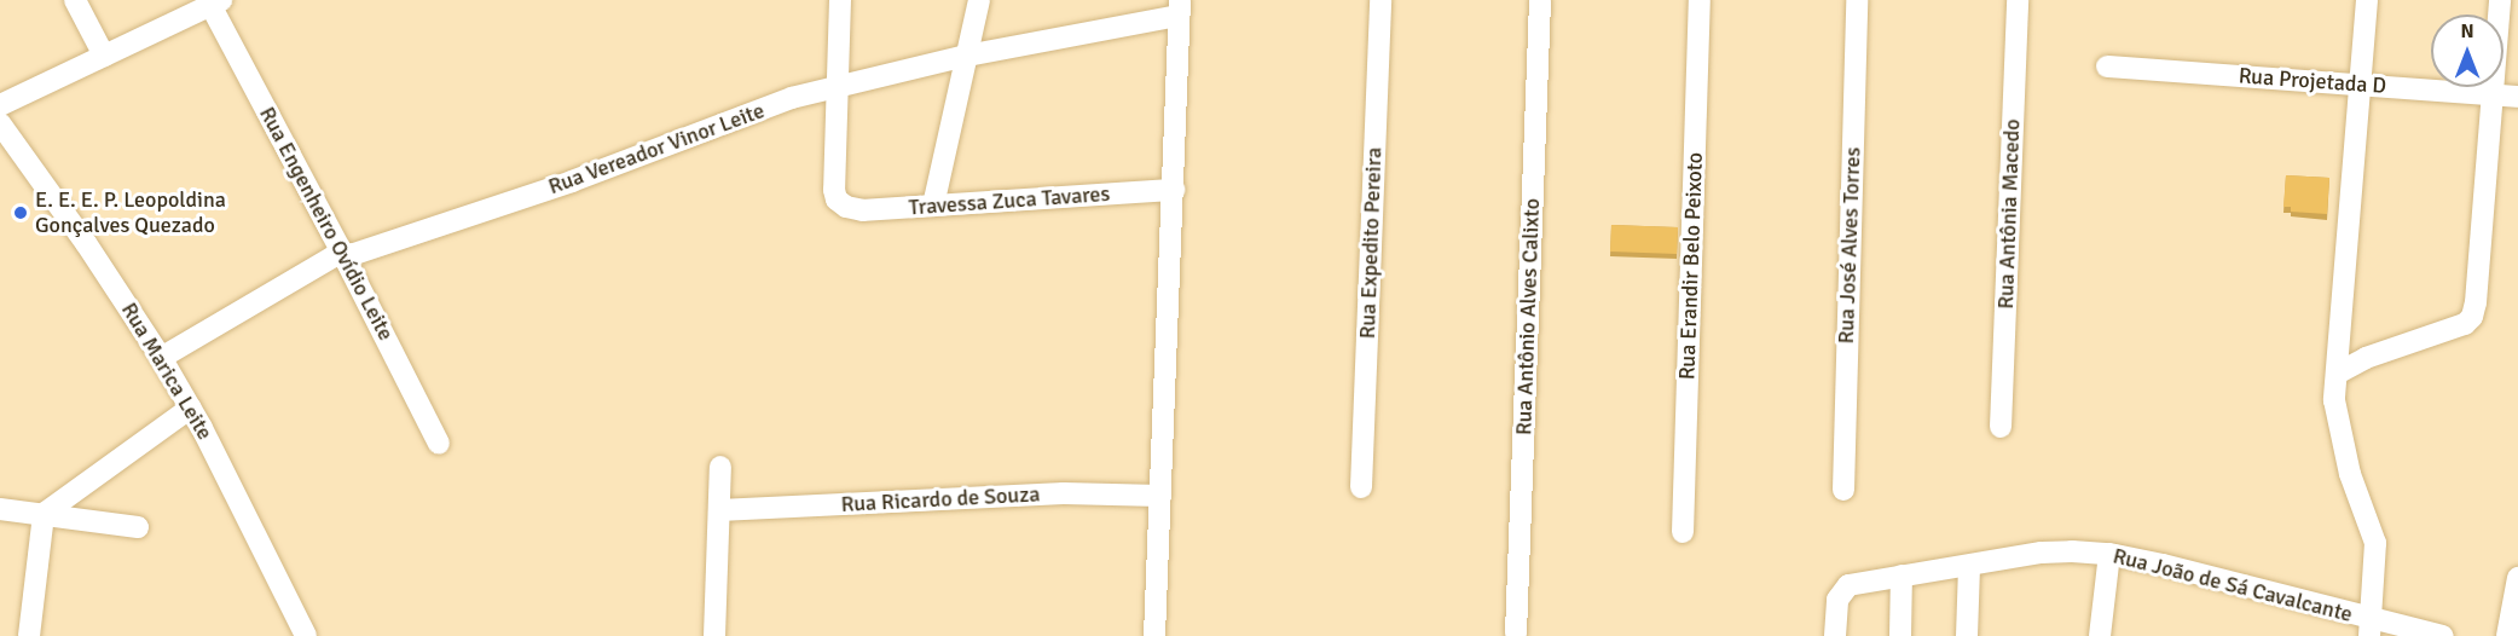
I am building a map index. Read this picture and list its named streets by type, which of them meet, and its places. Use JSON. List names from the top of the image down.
{
  "streets": {
    "street": [
      "Rua Projetada D",
      "Rua Vereador Vinor Leite",
      "Travessa Zuca Tavares",
      "Rua Antônia Macedo",
      "Rua Engenheiro Ovídio Leite",
      "Rua Expedito Pereira",
      "Rua José Alves Torres",
      "Rua Erandir Belo Peixoto",
      "Rua Antônio Alves Calixto",
      "Rua Marica Leite",
      "Rua Ricardo de Souza",
      "Rua João de Sá Cavalcante"
    ]
  },
  "crossings": [
    ["Rua Vereador Vinor Leite", "Travessa Zuca Tavares"],
    ["Rua Vereador Vinor Leite", "Rua Engenheiro Ovídio Leite"],
    ["Rua Vereador Vinor Leite", "Rua Marica Leite"]
  ],
  "places": ["E. E. E. P. Leopoldina Gonçalves Quezado"],
  "north": "top"
}
